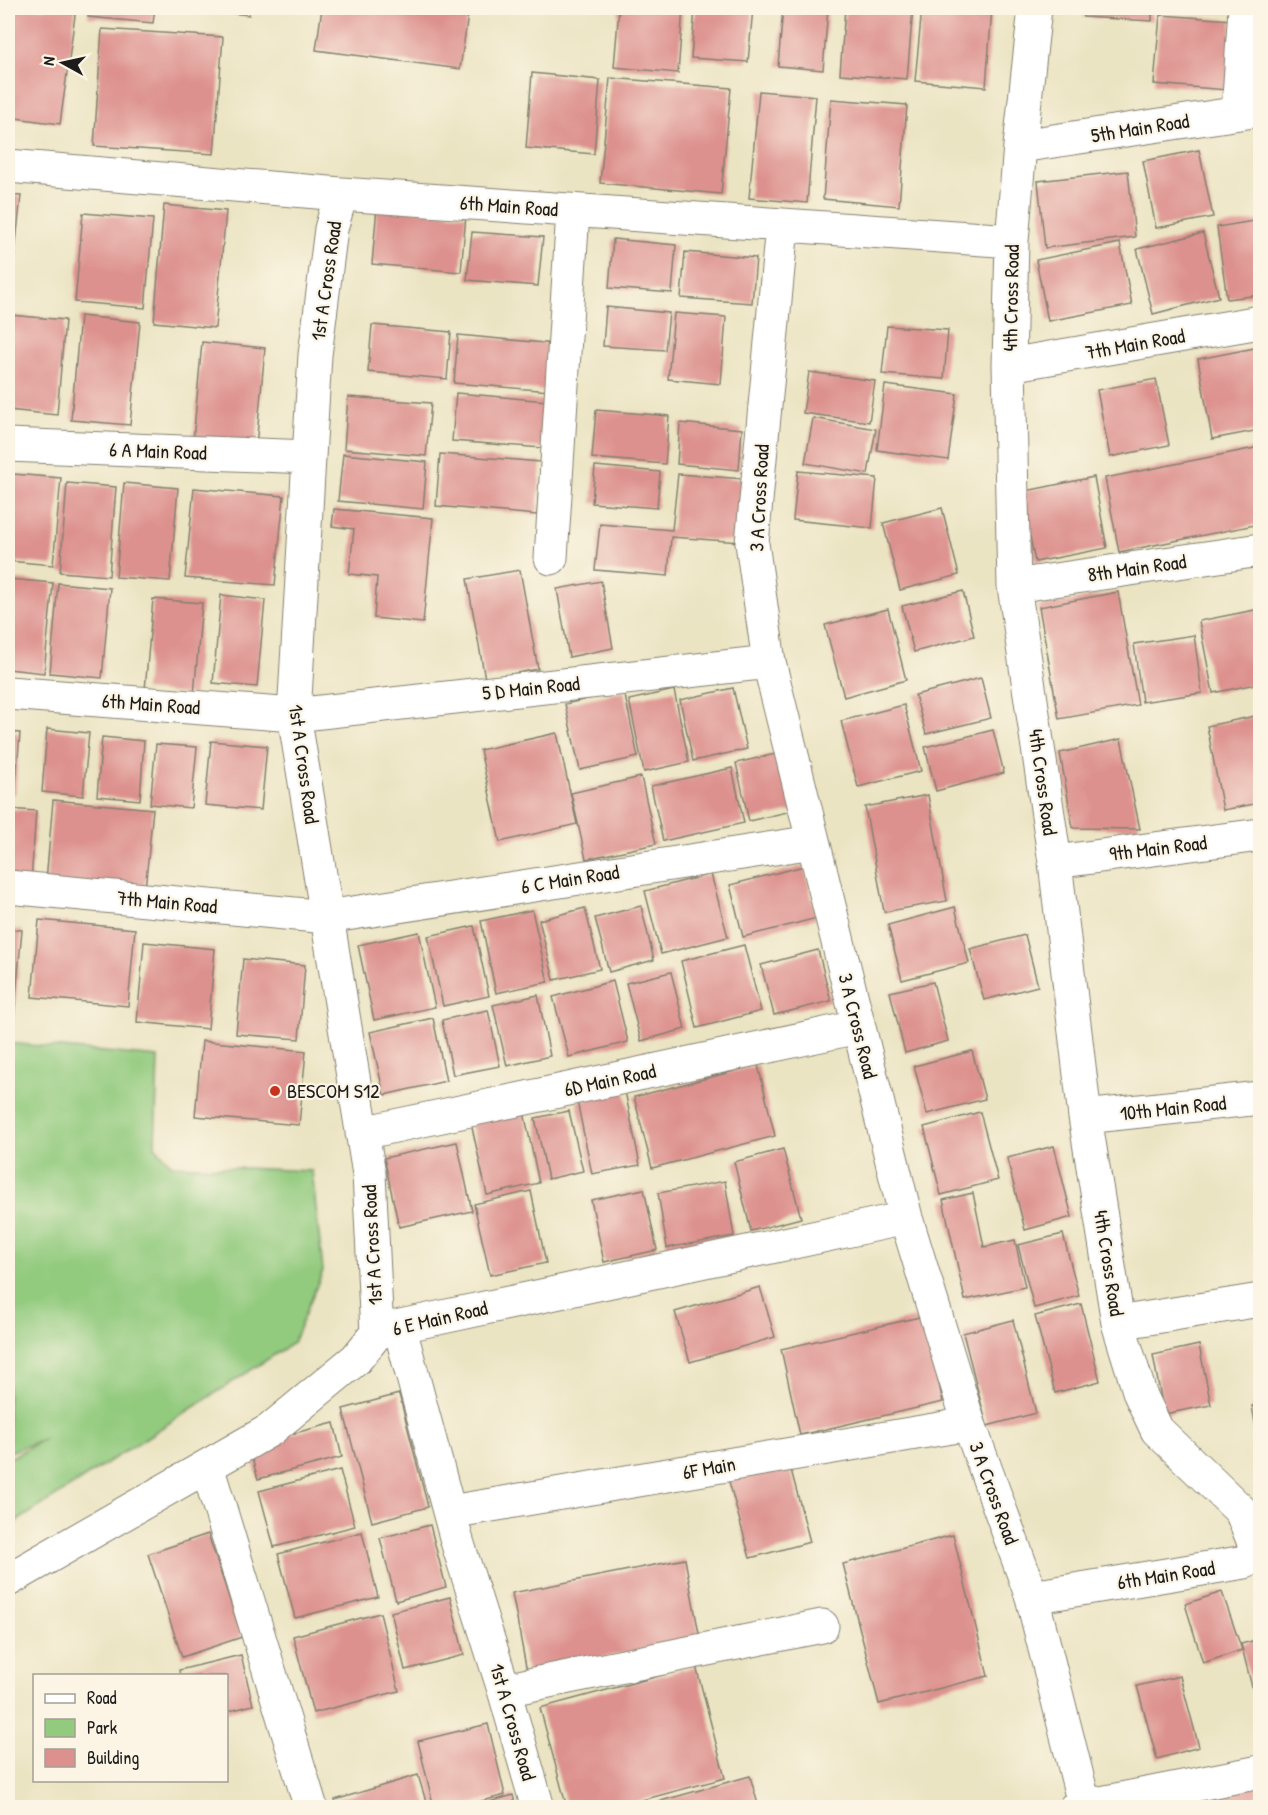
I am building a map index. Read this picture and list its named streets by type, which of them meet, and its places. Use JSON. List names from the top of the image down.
{
  "streets": {
    "street": [
      "5th Main Road",
      "6th Main Road",
      "1st A Cross Road",
      "4th Cross Road",
      "7th Main Road",
      "6 A Main Road",
      "3 A Cross Road",
      "8th Main Road",
      "5 D Main Road",
      "9th Main Road",
      "6 C Main Road",
      "6D Main Road",
      "10th Main Road",
      "6 E Main Road",
      "6F Main"
    ]
  },
  "crossings": [
    ["5th Main Road", "4th Cross Road"],
    ["6th Main Road", "1st A Cross Road"],
    ["6th Main Road", "4th Cross Road"],
    ["6th Main Road", "3 A Cross Road"],
    ["6th Main Road", "5 D Main Road"],
    ["1st A Cross Road", "7th Main Road"],
    ["1st A Cross Road", "6 A Main Road"],
    ["1st A Cross Road", "5 D Main Road"],
    ["1st A Cross Road", "6 C Main Road"],
    ["1st A Cross Road", "6D Main Road"],
    ["1st A Cross Road", "6 E Main Road"],
    ["1st A Cross Road", "6F Main"],
    ["4th Cross Road", "7th Main Road"],
    ["4th Cross Road", "8th Main Road"],
    ["4th Cross Road", "9th Main Road"],
    ["4th Cross Road", "10th Main Road"],
    ["7th Main Road", "6 C Main Road"],
    ["3 A Cross Road", "5 D Main Road"],
    ["3 A Cross Road", "6 C Main Road"],
    ["3 A Cross Road", "6D Main Road"],
    ["3 A Cross Road", "6 E Main Road"],
    ["3 A Cross Road", "6F Main"]
  ],
  "places": ["BESCOM S12"],
  "legend": ["Road", "Park", "Building"],
  "north": "left"
}
